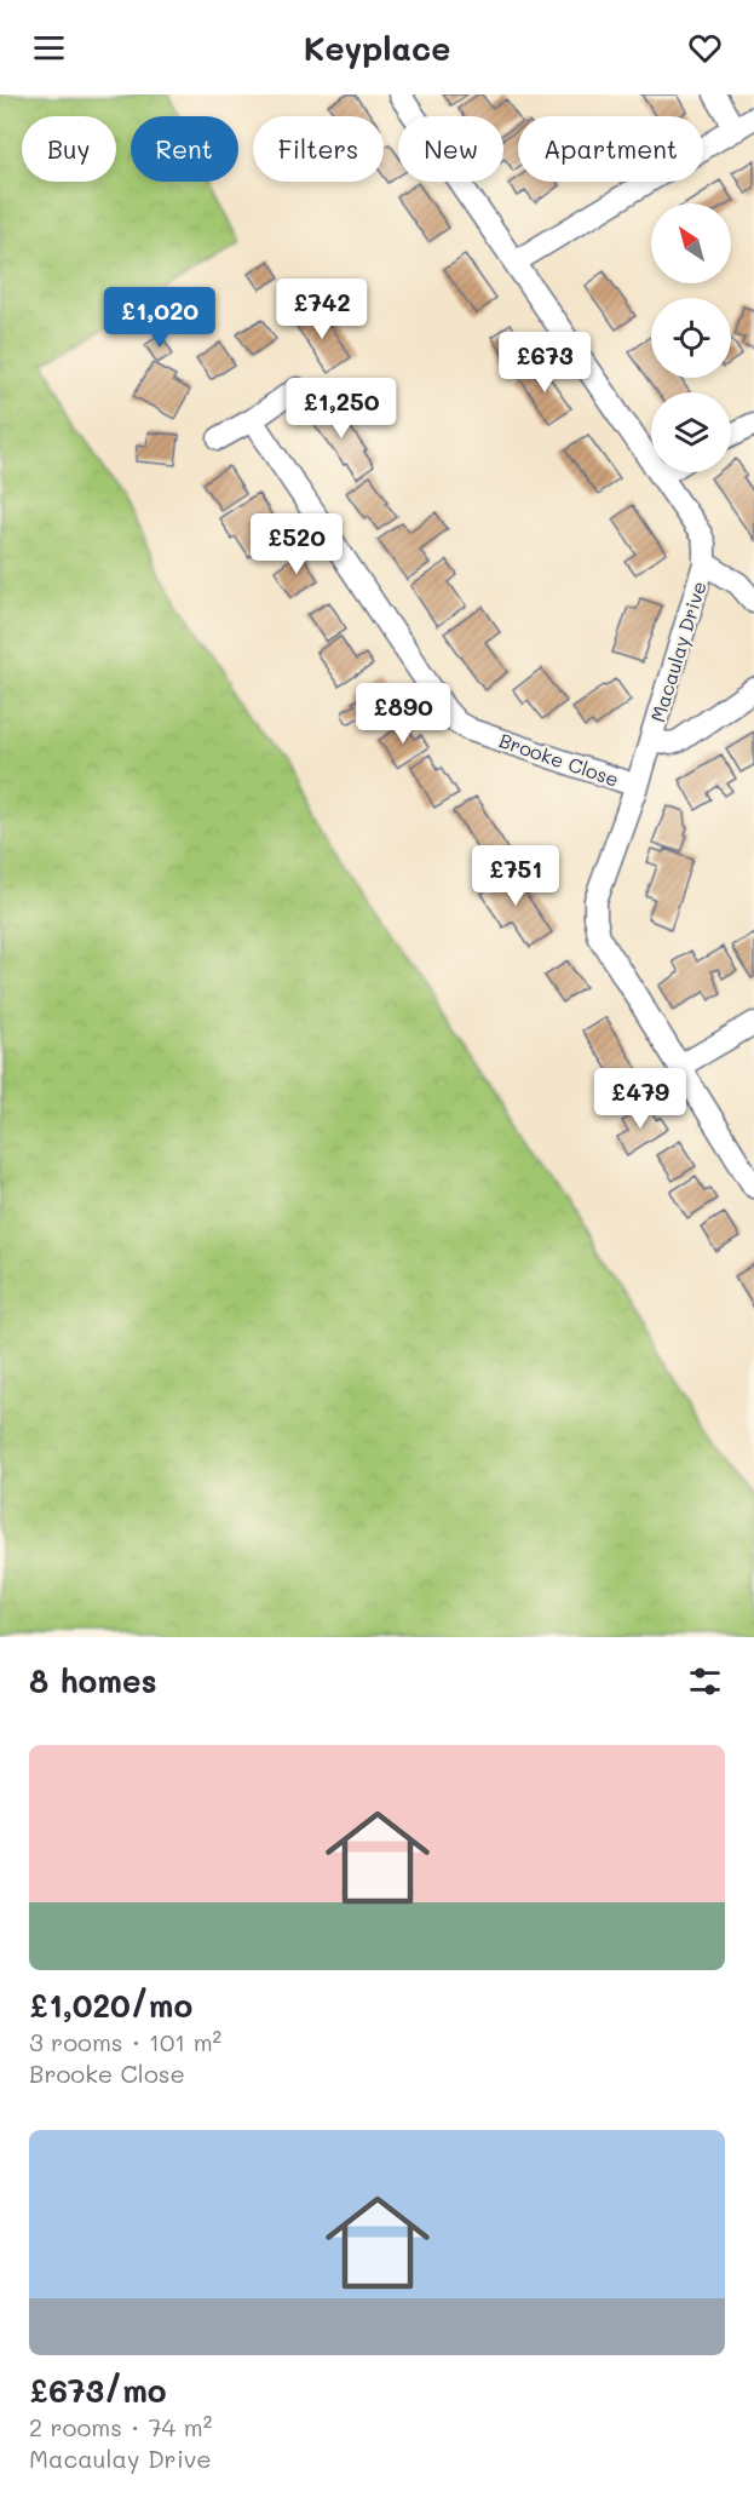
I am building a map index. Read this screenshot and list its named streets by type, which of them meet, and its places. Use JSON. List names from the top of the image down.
{
  "streets": {
    "street": ["Macaulay Drive", "Brooke Close"]
  },
  "crossings": [
    ["Macaulay Drive", "Brooke Close"]
  ],
  "north": "top left",
  "page": {
    "header": "Keyplace",
    "chip": [
      "Buy",
      "Rent",
      "Filters",
      "New",
      "Apartment"
    ],
    "price": [
      "£742",
      "£1,020",
      "£673",
      "£1,250",
      "£520",
      "£890",
      "£751",
      "£479"
    ],
    "heading": "8 homes",
    "list": [
      {
        "name": "£1,020/mo",
        "note": "3 rooms · 101 m² · Brooke Close"
      },
      {
        "name": "£673/mo",
        "note": "2 rooms · 74 m² · Macaulay Drive"
      }
    ]
  }
}
